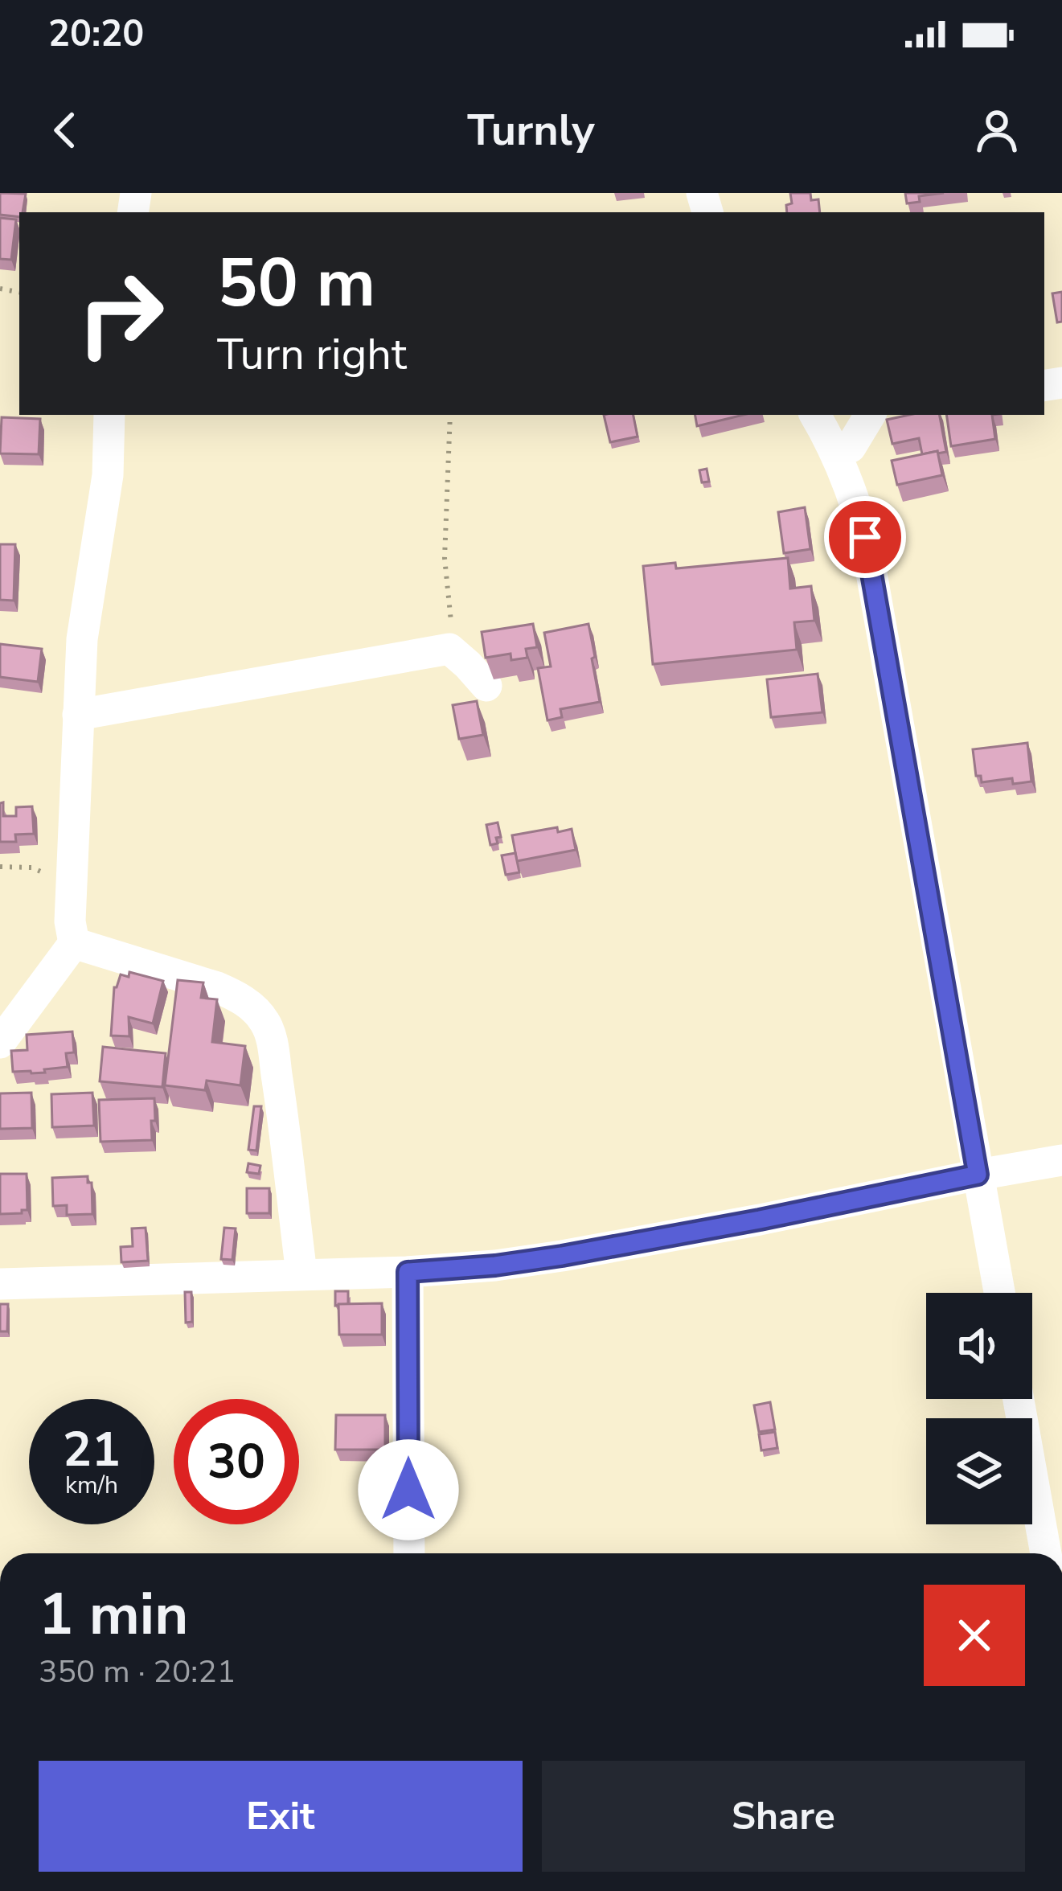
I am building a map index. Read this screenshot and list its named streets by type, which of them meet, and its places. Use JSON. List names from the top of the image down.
{
  "page": {
    "status": "20:20",
    "header": "Turnly",
    "turn": ["50 m", "Turn right"],
    "speed": "21 km/h",
    "limit": "30",
    "heading": ["1 min", "350 m · 20:21"],
    "buttons": ["Exit", "Share"]
  }
}
